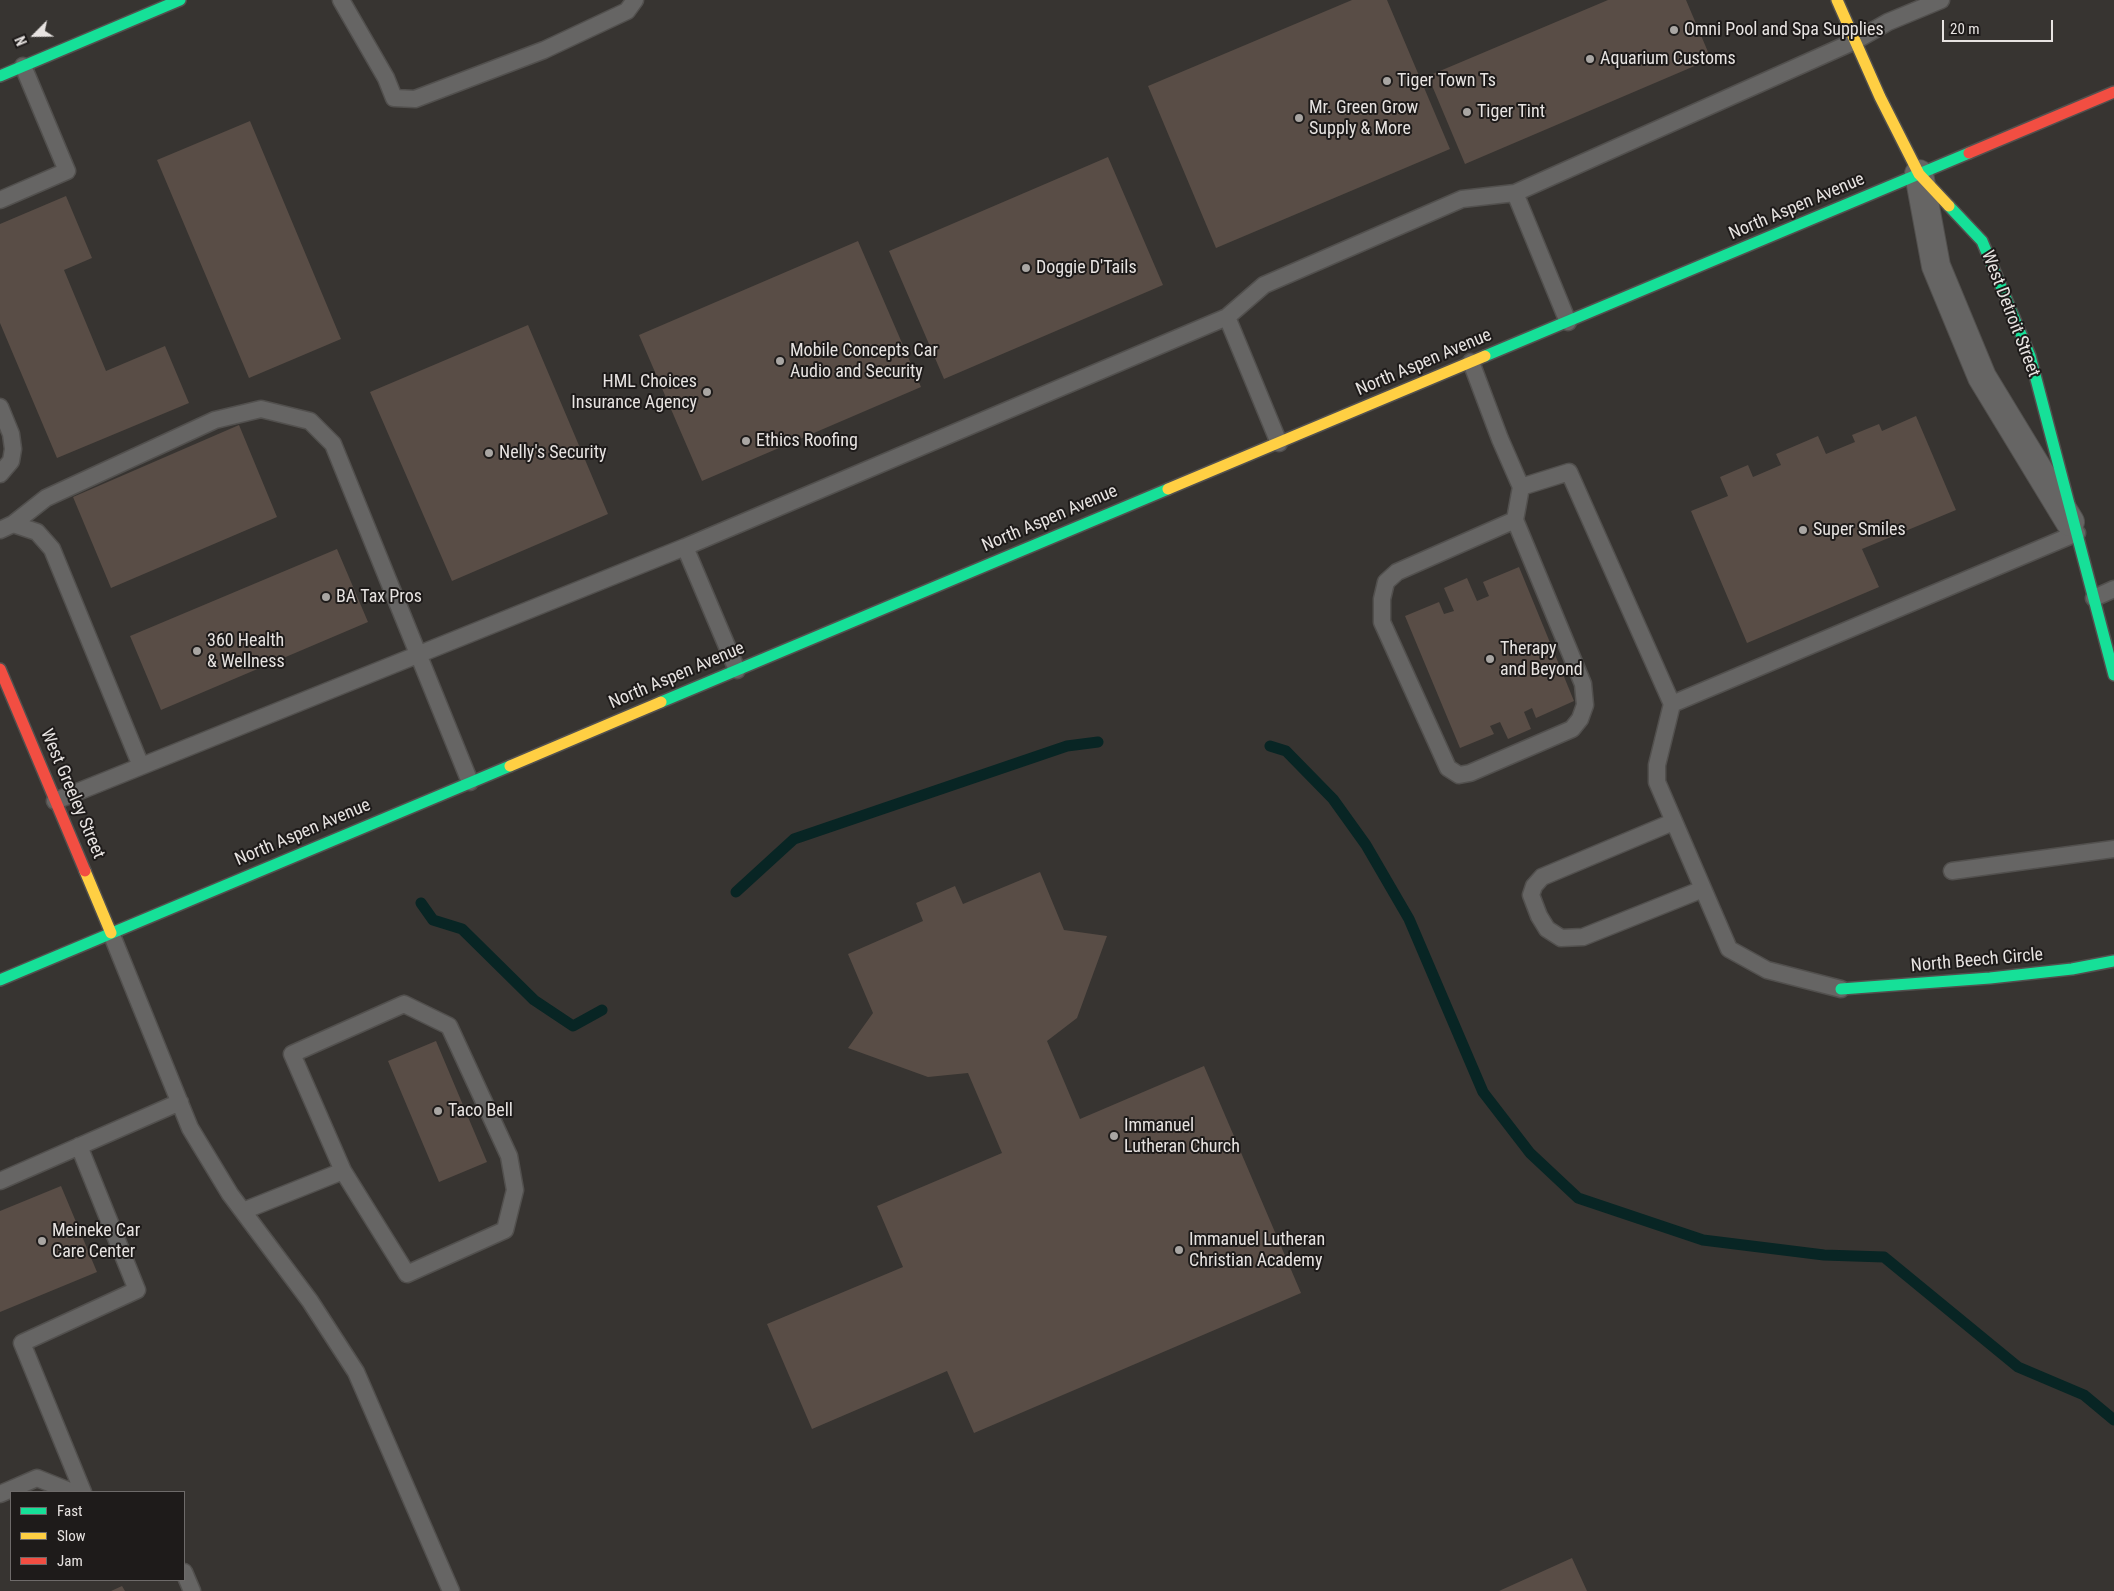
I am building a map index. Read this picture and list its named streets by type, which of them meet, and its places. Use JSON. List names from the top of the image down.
{
  "streets": {
    "main road": [
      "North Aspen Avenue",
      "West Detroit Street",
      "West Greeley Street",
      "North Beech Circle"
    ]
  },
  "crossings": [
    ["North Aspen Avenue", "West Detroit Street"],
    ["North Aspen Avenue", "West Greeley Street"]
  ],
  "places": [
    "Omni Pool and Spa Supplies",
    "Aquarium Customs",
    "Tiger Town Ts",
    "Tiger Tint",
    "Mr. Green Grow Supply & More",
    "Doggie D'Tails",
    "Mobile Concepts Car Audio and Security",
    "HML Choices Insurance Agency",
    "Ethics Roofing",
    "Nelly's Security",
    "Super Smiles",
    "BA Tax Pros",
    "360 Health & Wellness",
    "Therapy and Beyond",
    "Taco Bell",
    "Immanuel Lutheran Church",
    "Meineke Car Care Center",
    "Immanuel Lutheran Christian Academy"
  ],
  "legend": ["Fast", "Slow", "Jam"],
  "scale_bar": "20 m",
  "north": "bottom left"
}
